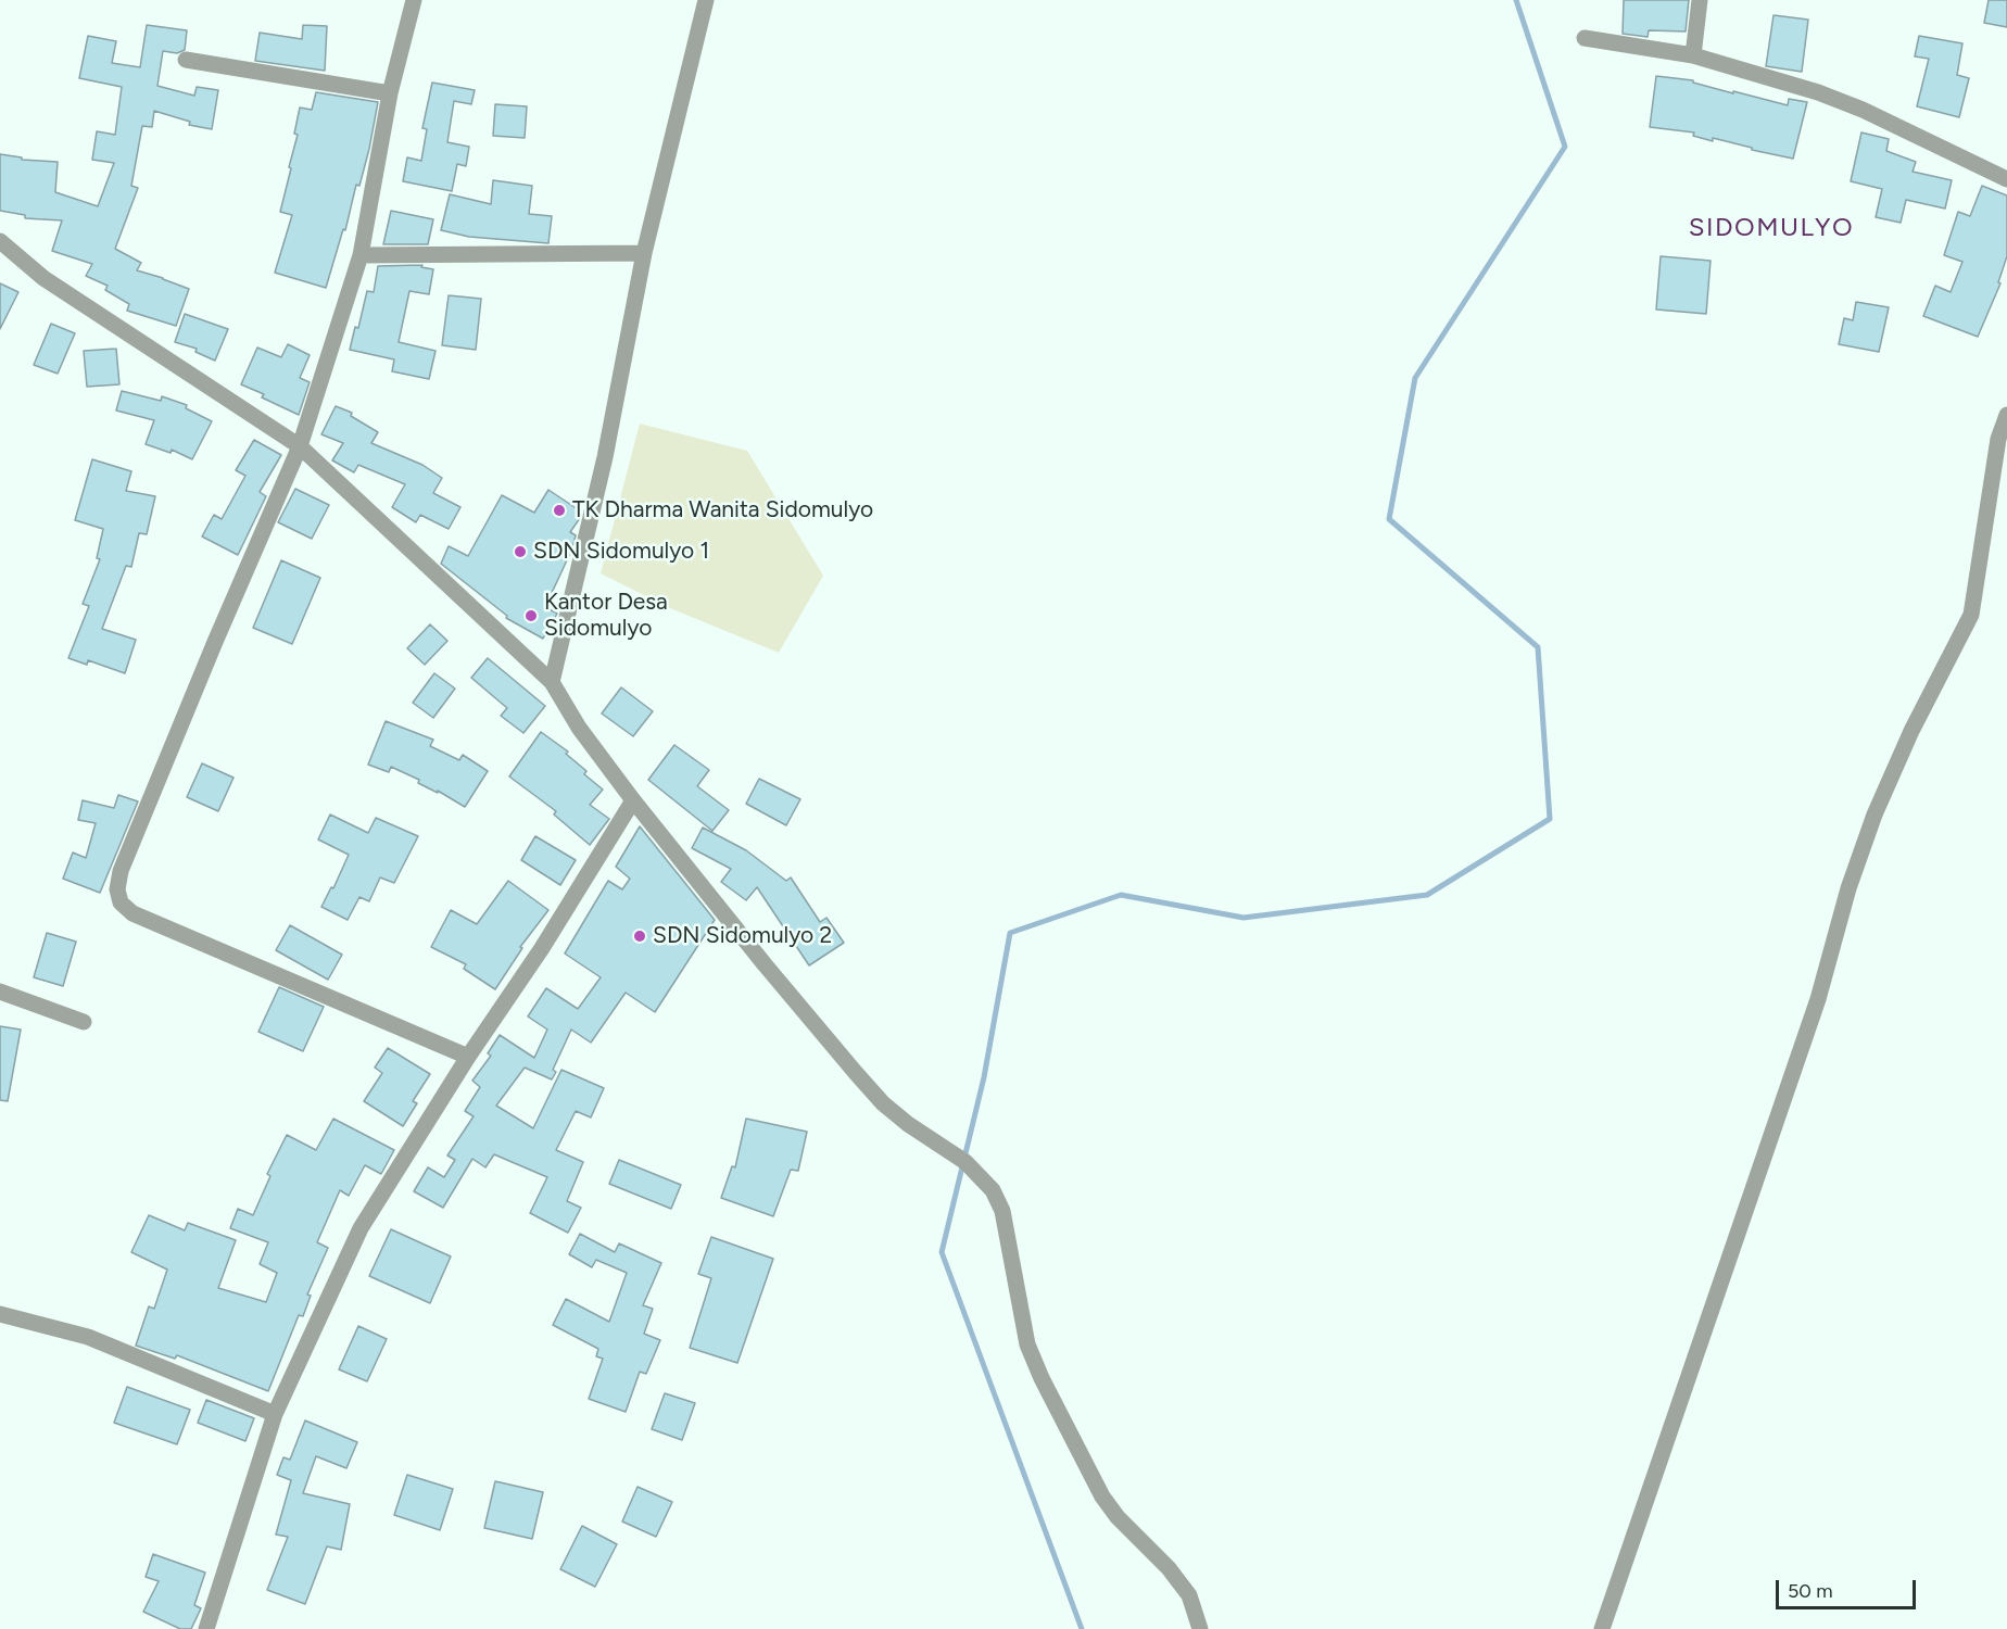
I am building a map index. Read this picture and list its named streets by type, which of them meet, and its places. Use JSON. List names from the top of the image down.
{
  "districts": ["SIDOMULYO"],
  "places": [
    "TK Dharma Wanita Sidomulyo",
    "SDN Sidomulyo 1",
    "Kantor Desa Sidomulyo",
    "SDN Sidomulyo 2"
  ],
  "scale_bar": "50 m"
}
